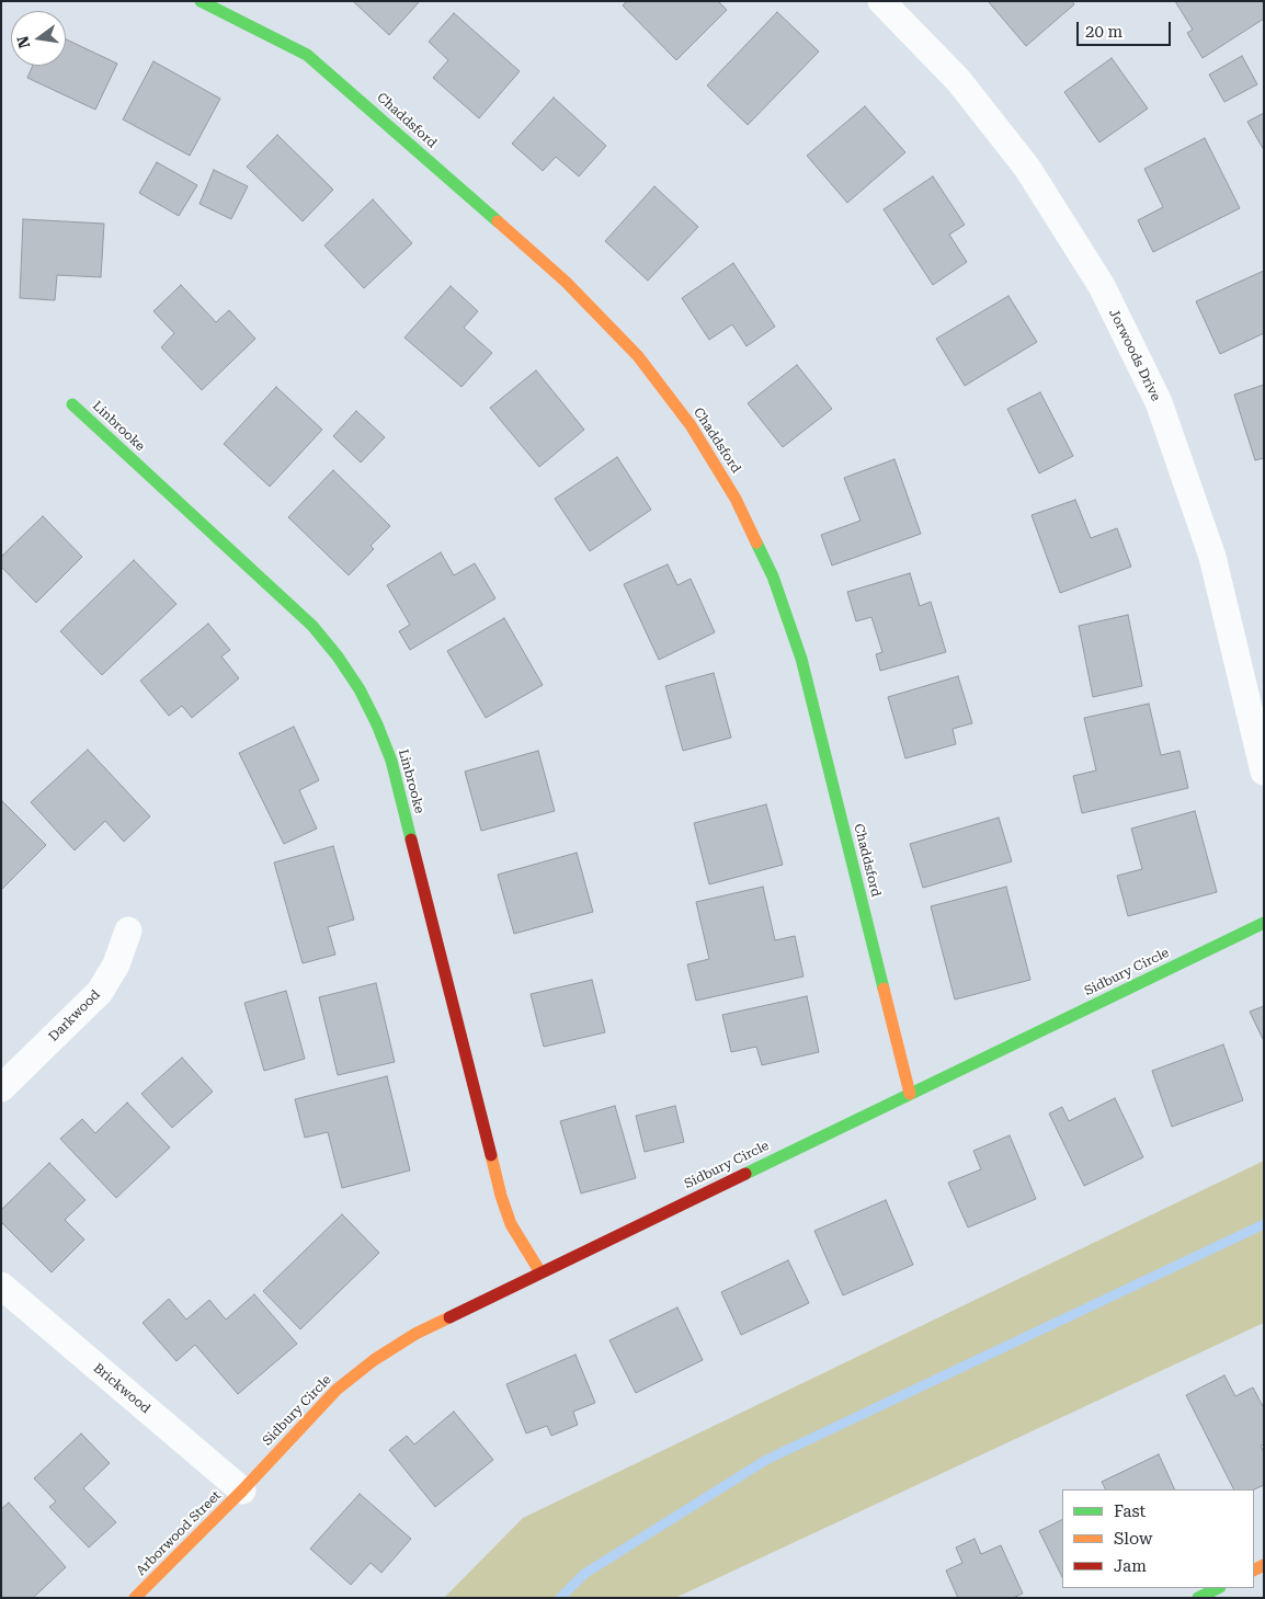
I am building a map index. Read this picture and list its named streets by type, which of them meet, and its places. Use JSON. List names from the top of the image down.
{
  "streets": {
    "street": [
      "Chaddsford",
      "Jorwoods Drive",
      "Linbrooke",
      "Sidbury Circle",
      "Darkwood",
      "Brickwood",
      "Arborwood Street"
    ]
  },
  "crossings": [
    ["Chaddsford", "Sidbury Circle"],
    ["Linbrooke", "Sidbury Circle"],
    ["Sidbury Circle", "Brickwood"],
    ["Sidbury Circle", "Arborwood Street"],
    ["Brickwood", "Arborwood Street"]
  ],
  "legend": ["Fast", "Slow", "Jam"],
  "scale_bar": "20 m",
  "north": "left"
}
